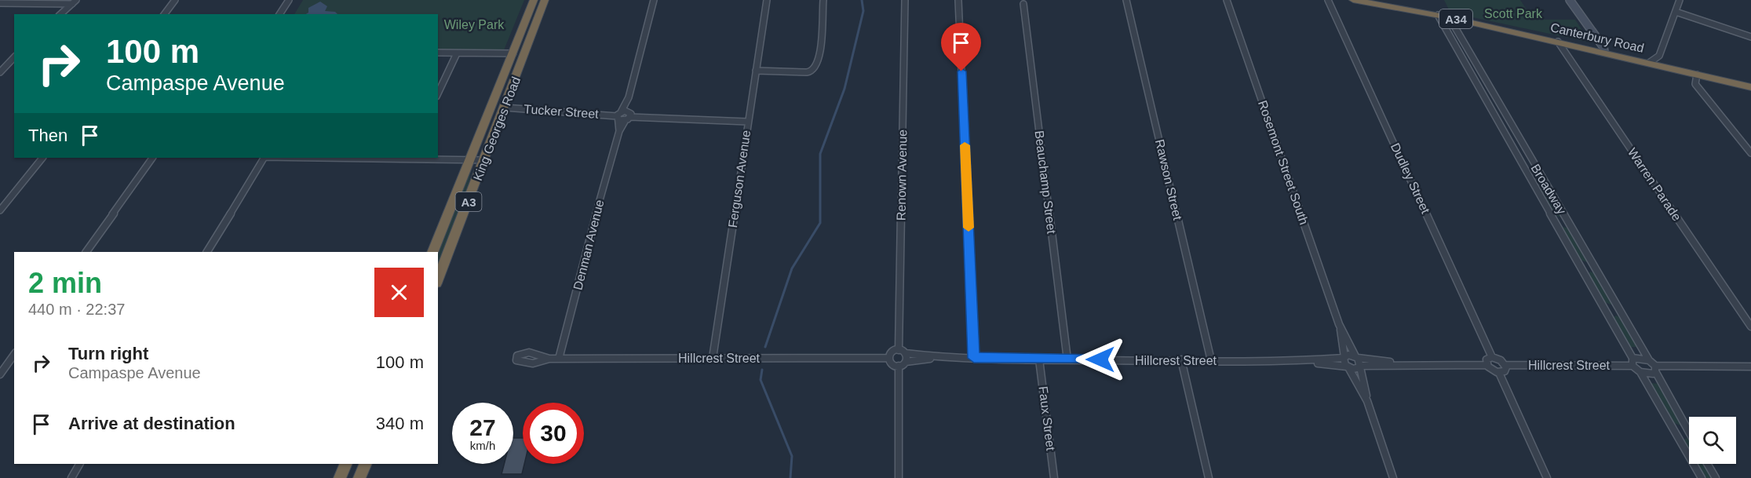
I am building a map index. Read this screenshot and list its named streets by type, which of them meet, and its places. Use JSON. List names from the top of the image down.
{
  "streets": {
    "highway": [
      "A34",
      "Canterbury Road",
      "King Georges Road",
      "A3"
    ],
    "street": [
      "Tucker Street",
      "Rosemont Street South",
      "Renown Avenue",
      "Dudley Street",
      "Ferguson Avenue",
      "Rawson Street",
      "Beauchamp Street",
      "Warren Parade",
      "Broadway",
      "Denman Avenue",
      "Hillcrest Street",
      "Faux Street"
    ]
  },
  "crossings": [
    ["Canterbury Road", "Warren Parade"],
    ["Canterbury Road", "Broadway"],
    ["Tucker Street", "King Georges Road"],
    ["Tucker Street", "Ferguson Avenue"],
    ["Tucker Street", "Denman Avenue"],
    ["Rosemont Street South", "Hillcrest Street"],
    ["Renown Avenue", "Hillcrest Street"],
    ["Dudley Street", "Hillcrest Street"],
    ["Ferguson Avenue", "Hillcrest Street"],
    ["Rawson Street", "Hillcrest Street"],
    ["Beauchamp Street", "Hillcrest Street"],
    ["Broadway", "Hillcrest Street"],
    ["Denman Avenue", "Hillcrest Street"],
    ["Hillcrest Street", "Faux Street"]
  ],
  "parks": ["Scott Park", "Wiley Park"],
  "page": {
    "turn": ["100 m", "Campaspe Avenue"],
    "then": "Then",
    "heading": ["2 min", "440 m · 22:37"],
    "list": [
      {
        "name": "Turn right",
        "note": "Campaspe Avenue",
        "value": "100 m"
      },
      {
        "name": "Arrive at destination",
        "value": "340 m"
      }
    ],
    "speed": "27 km/h",
    "limit": "30"
  }
}
